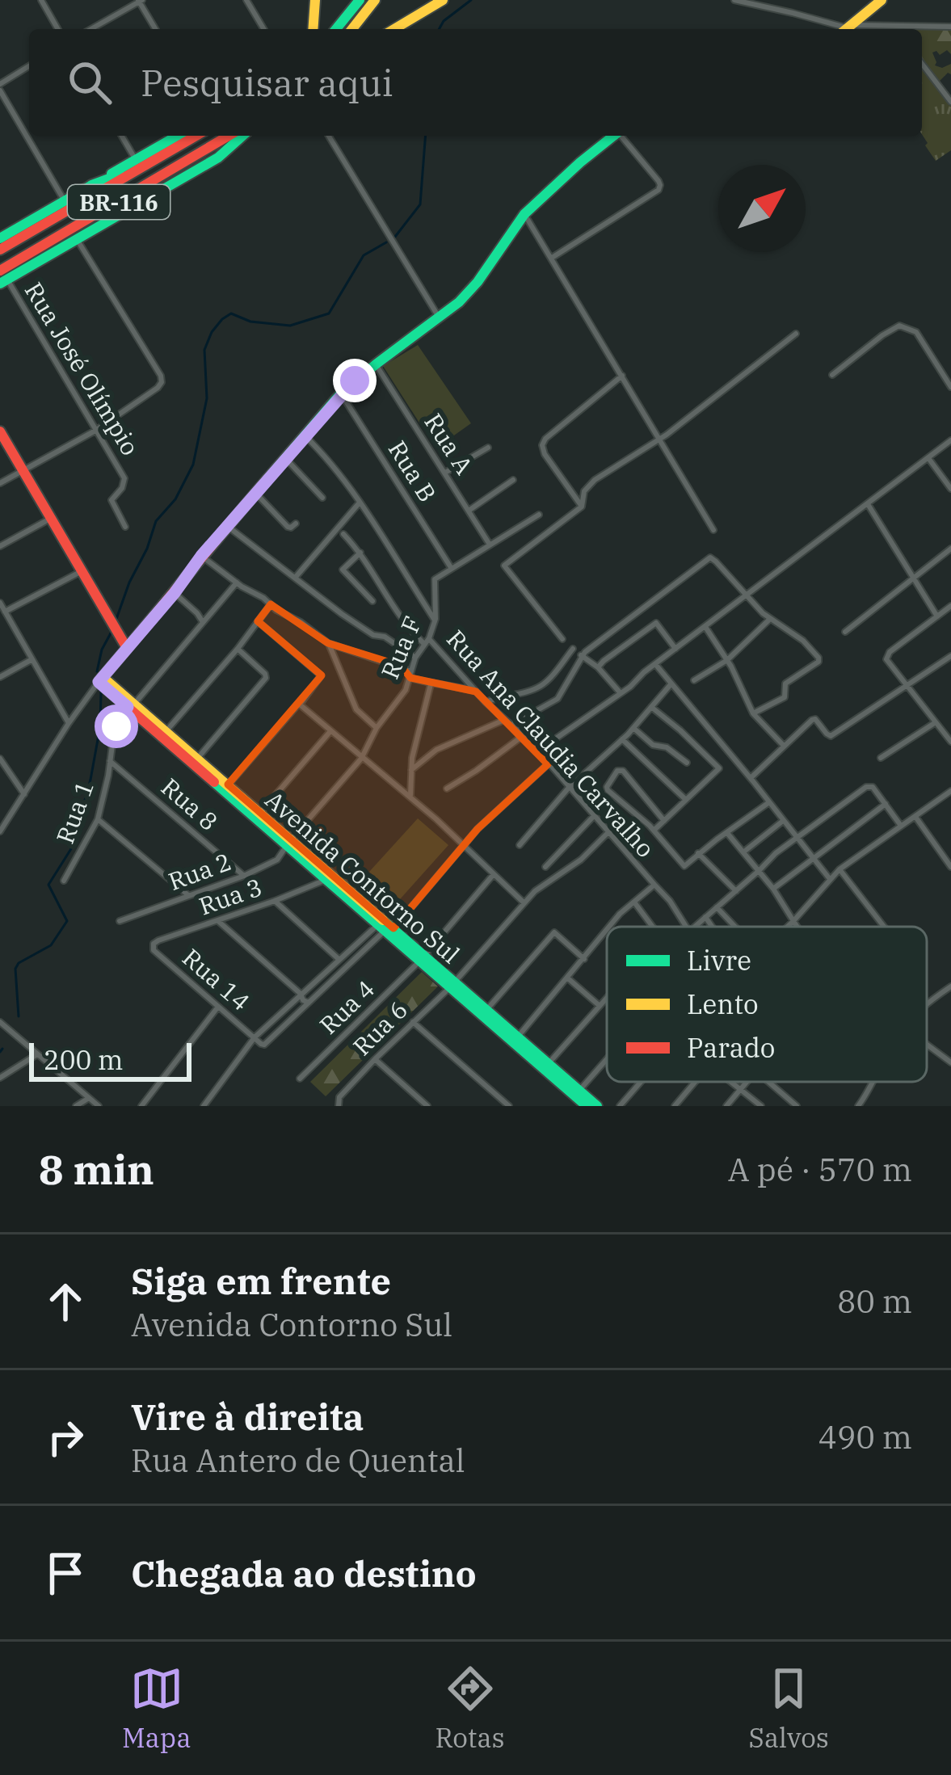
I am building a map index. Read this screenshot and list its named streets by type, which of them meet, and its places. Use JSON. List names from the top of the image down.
{
  "streets": {
    "main road": ["BR-116", "Avenida Contorno Sul"],
    "street": [
      "Rua José Olímpio",
      "Rua A",
      "Rua B",
      "Rua F",
      "Rua Ana Claudia Carvalho",
      "Rua 8",
      "Rua 1",
      "Rua 2",
      "Rua 3",
      "Rua 14",
      "Rua 4",
      "Rua 6"
    ]
  },
  "crossings": [
    ["BR-116", "Rua José Olímpio"],
    ["Rua B", "Rua F"],
    ["Rua F", "Rua Ana Claudia Carvalho"],
    ["Rua Ana Claudia Carvalho", "Avenida Contorno Sul"],
    ["Rua Ana Claudia Carvalho", "Rua 6"],
    ["Rua 8", "Rua 1"],
    ["Rua 8", "Rua 2"],
    ["Rua 1", "Avenida Contorno Sul"],
    ["Rua 2", "Avenida Contorno Sul"],
    ["Avenida Contorno Sul", "Rua 3"],
    ["Avenida Contorno Sul", "Rua 4"],
    ["Avenida Contorno Sul", "Rua 6"],
    ["Rua 3", "Rua 14"]
  ],
  "legend": ["Livre", "Lento", "Parado"],
  "scale_bar": "200 m",
  "north": "top right",
  "page": {
    "search": "Pesquisar aqui",
    "scale": "200 m",
    "heading": ["8 min", "A pé · 570 m"],
    "list": [
      ["Siga em frente", "Avenida Contorno Sul", "80 m"],
      ["Vire à direita", "Rua Antero de Quental", "490 m"],
      "Chegada ao destino"
    ],
    "nav": ["Mapa", "Rotas", "Salvos"]
  }
}
